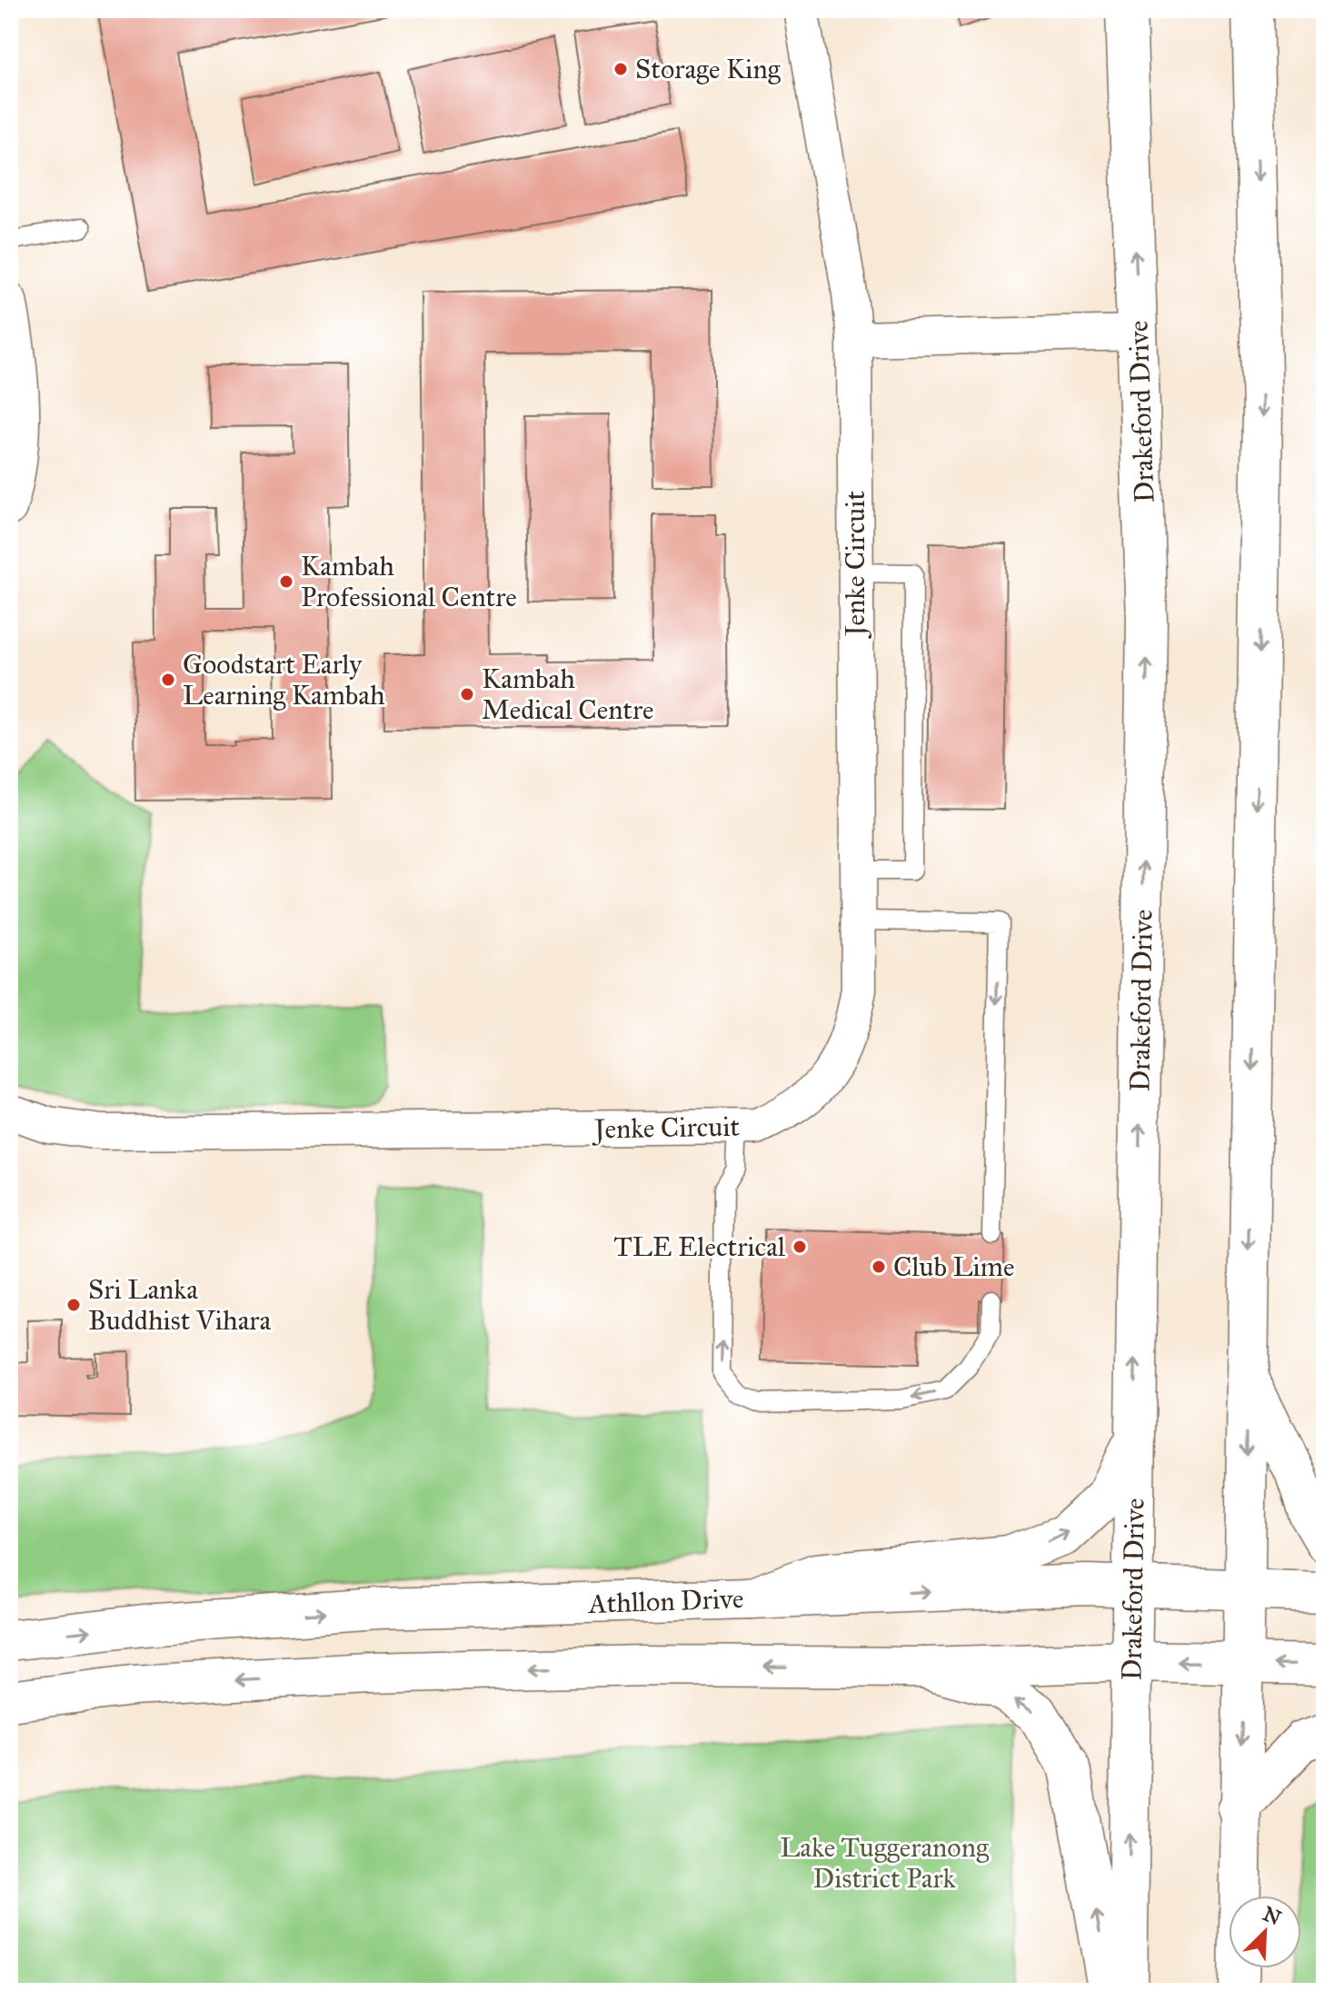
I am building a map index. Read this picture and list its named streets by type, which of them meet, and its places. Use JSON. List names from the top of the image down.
{
  "streets": {
    "main road": ["Drakeford Drive", "Athllon Drive"],
    "street": ["Jenke Circuit"]
  },
  "crossings": [
    ["Drakeford Drive", "Athllon Drive"]
  ],
  "parks": ["Lake Tuggeranong District Park"],
  "places": [
    "Storage King",
    "Kambah Professional Centre",
    "Goodstart Early Learning Kambah",
    "Kambah Medical Centre",
    "TLE Electrical",
    "Club Lime",
    "Sri Lanka Buddhist Vihara"
  ],
  "north": "top right"
}
